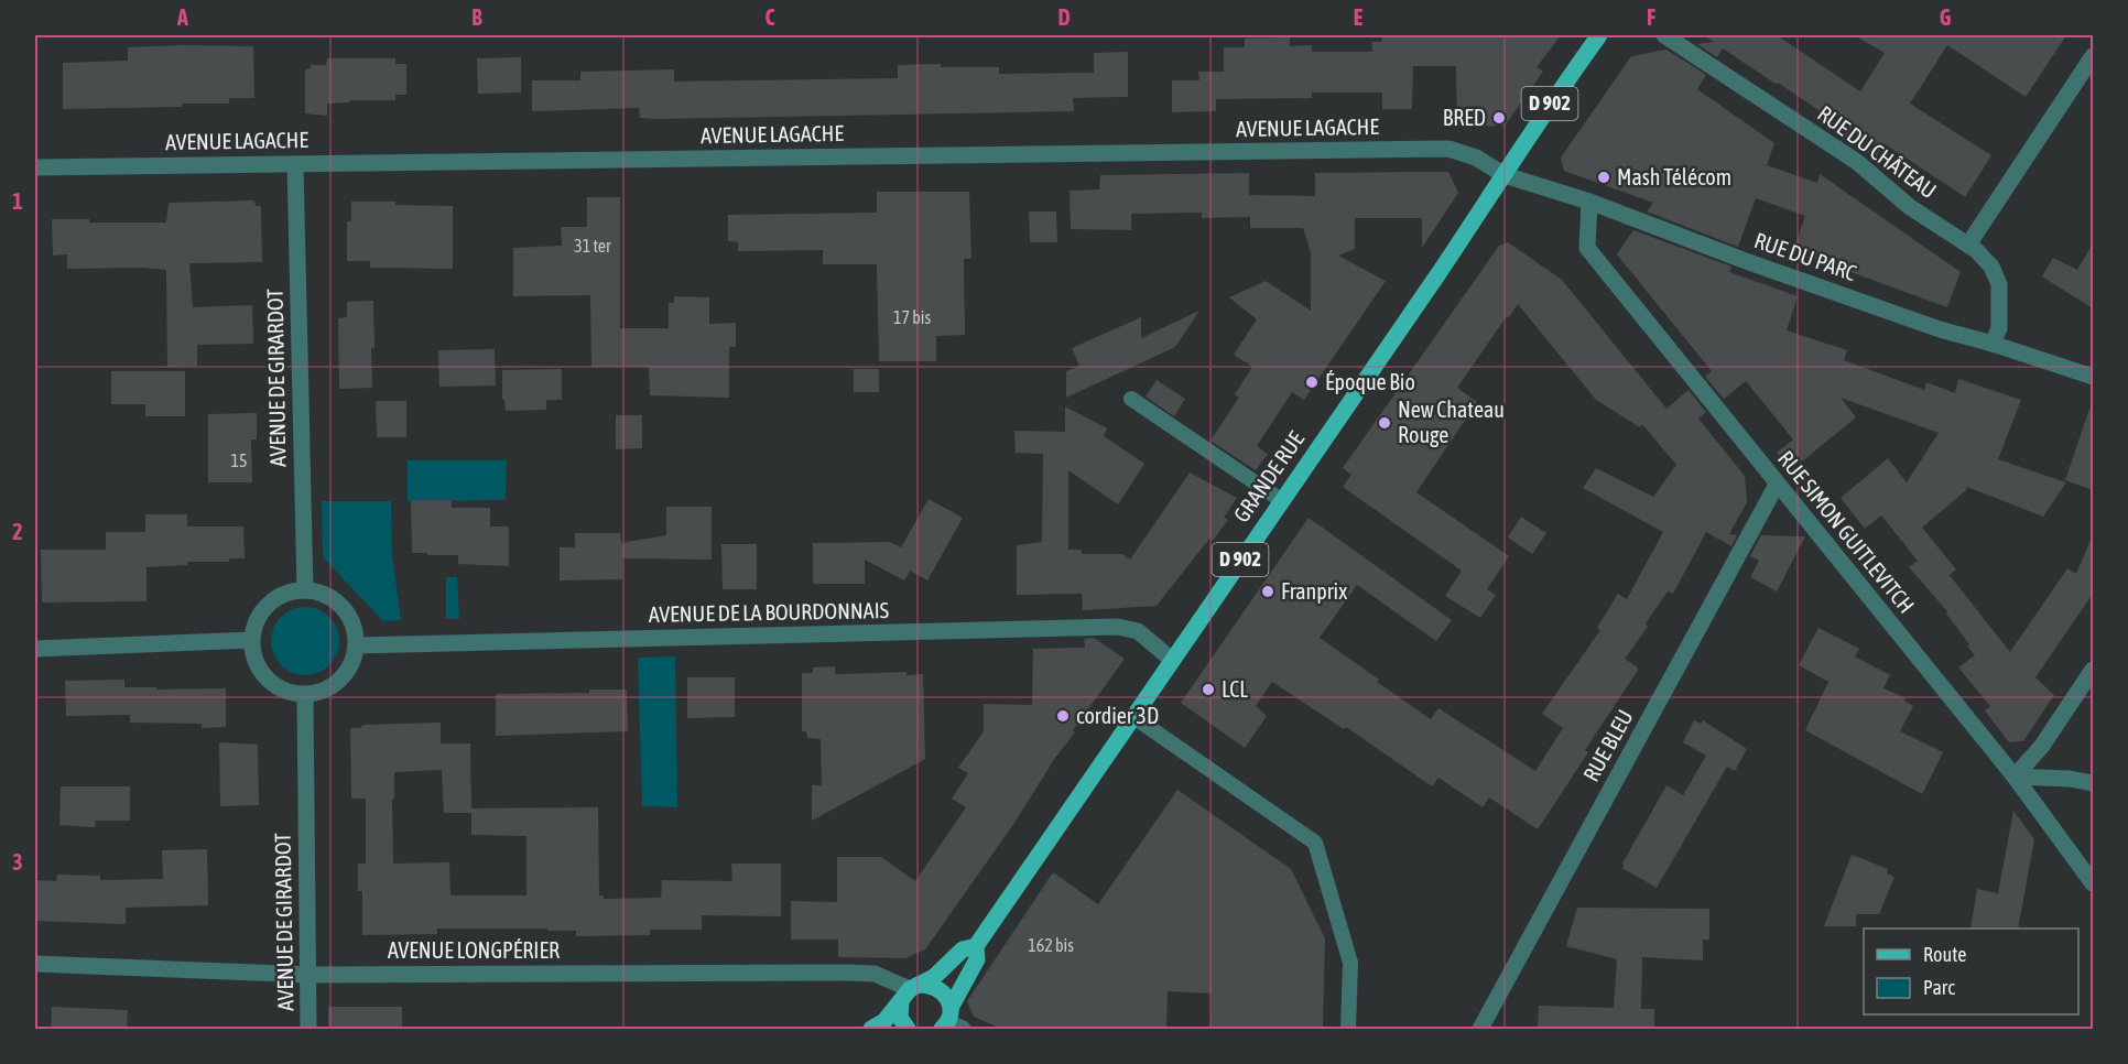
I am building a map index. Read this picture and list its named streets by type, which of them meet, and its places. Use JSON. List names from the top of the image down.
{
  "streets": {
    "main road": ["D 902", "GRANDE RUE"],
    "street": [
      "AVENUE LAGACHE",
      "RUE DU CHÂTEAU",
      "RUE DU PARC",
      "AVENUE DE GIRARDOT",
      "RUE SIMON GUITLEVITCH",
      "AVENUE DE LA BOURDONNAIS",
      "RUE BLEU",
      "AVENUE LONGPÉRIER"
    ]
  },
  "crossings": [
    ["AVENUE LAGACHE", "RUE DU PARC"],
    ["AVENUE LAGACHE", "AVENUE DE GIRARDOT"],
    ["AVENUE LAGACHE", "GRANDE RUE"],
    ["RUE DU CHÂTEAU", "RUE DU PARC"],
    ["RUE DU PARC", "GRANDE RUE"],
    ["RUE DU PARC", "RUE SIMON GUITLEVITCH"],
    ["AVENUE DE GIRARDOT", "AVENUE DE LA BOURDONNAIS"],
    ["AVENUE DE GIRARDOT", "AVENUE LONGPÉRIER"],
    ["GRANDE RUE", "AVENUE DE LA BOURDONNAIS"],
    ["GRANDE RUE", "AVENUE LONGPÉRIER"],
    ["RUE SIMON GUITLEVITCH", "RUE BLEU"]
  ],
  "places": [
    "BRED",
    "Mash Télécom",
    "Époque Bio",
    "New Chateau Rouge",
    "Franprix",
    "LCL",
    "cordier 3D"
  ],
  "house_numbers": [
    "31 ter",
    "17 bis",
    "15",
    "162 bis"
  ],
  "legend": ["Route", "Parc"],
  "grid": {
    "columns": [
      "A",
      "B",
      "C",
      "D",
      "E",
      "F",
      "G"
    ],
    "rows": ["1", "2", "3"]
  }
}
